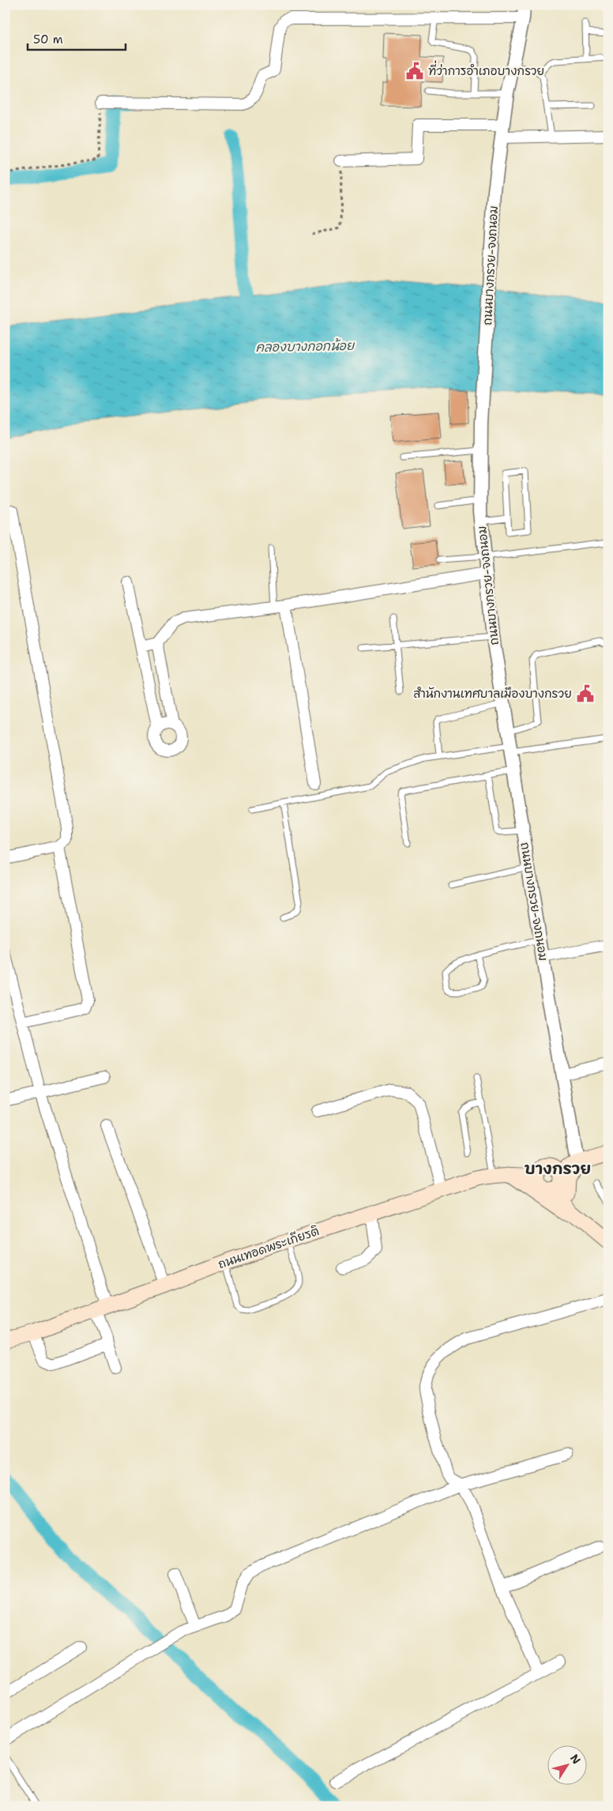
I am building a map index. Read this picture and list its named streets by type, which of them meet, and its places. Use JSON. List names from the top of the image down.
{
  "streets": {
    "main road": ["ถนนเทอดพระเกียรติ"],
    "street": ["ถนนบางกรวย-จงถนอม"]
  },
  "districts": ["บางกรวย"],
  "water": ["คลองบางกอกน้อย"],
  "places": {
    "public building": ["ที่ว่าการอำเภอบางกรวย", "สำนักงานเทศบาลเมืองบางกรวย"]
  },
  "scale_bar": "50 m",
  "north": "top right"
}
